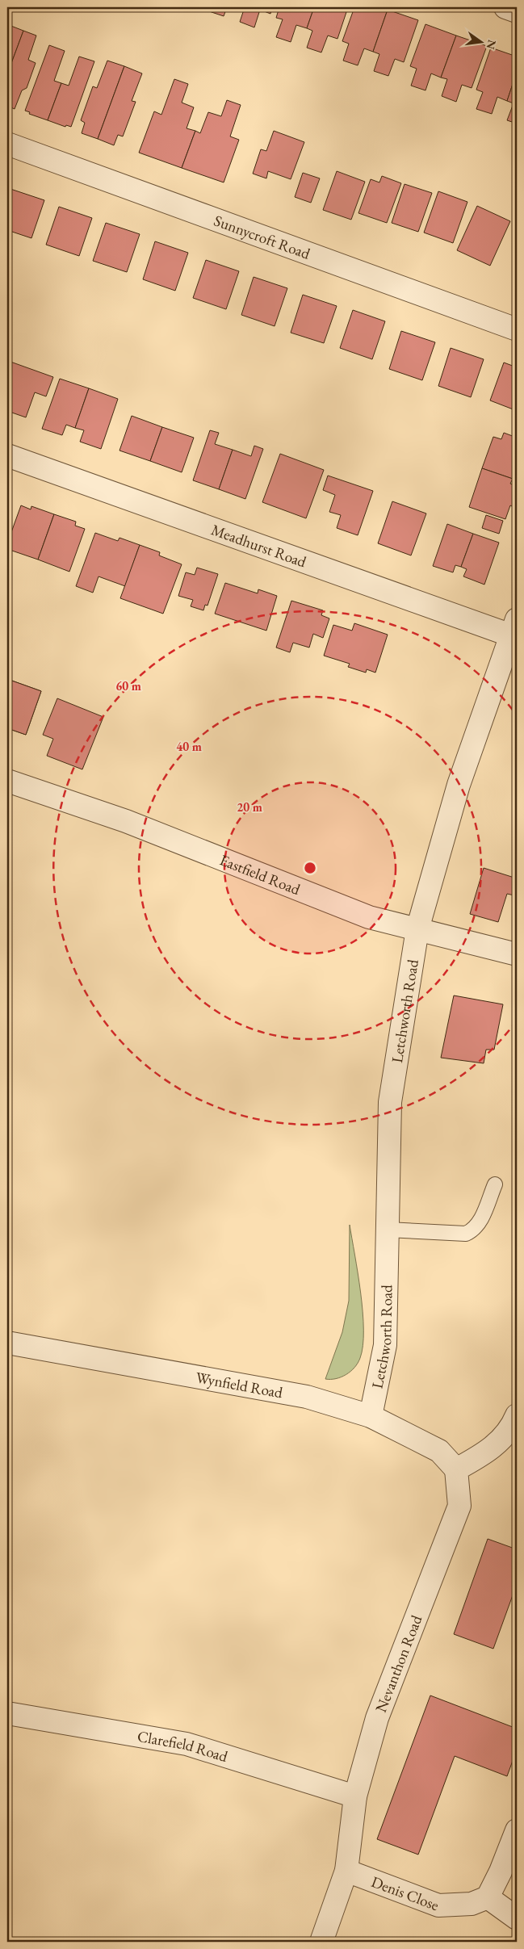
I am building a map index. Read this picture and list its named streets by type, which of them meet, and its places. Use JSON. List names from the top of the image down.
{
  "streets": {
    "street": [
      "Sunnycroft Road",
      "Meadhurst Road",
      "Eastfield Road",
      "Letchworth Road",
      "Wynfield Road",
      "Nevanthon Road",
      "Clarefield Road",
      "Denis Close"
    ]
  },
  "crossings": [
    ["Meadhurst Road", "Letchworth Road"],
    ["Eastfield Road", "Letchworth Road"],
    ["Letchworth Road", "Wynfield Road"],
    ["Wynfield Road", "Nevanthon Road"],
    ["Nevanthon Road", "Clarefield Road"],
    ["Nevanthon Road", "Denis Close"]
  ],
  "north": "right",
  "rings": ["60 m", "40 m", "20 m"]
}
